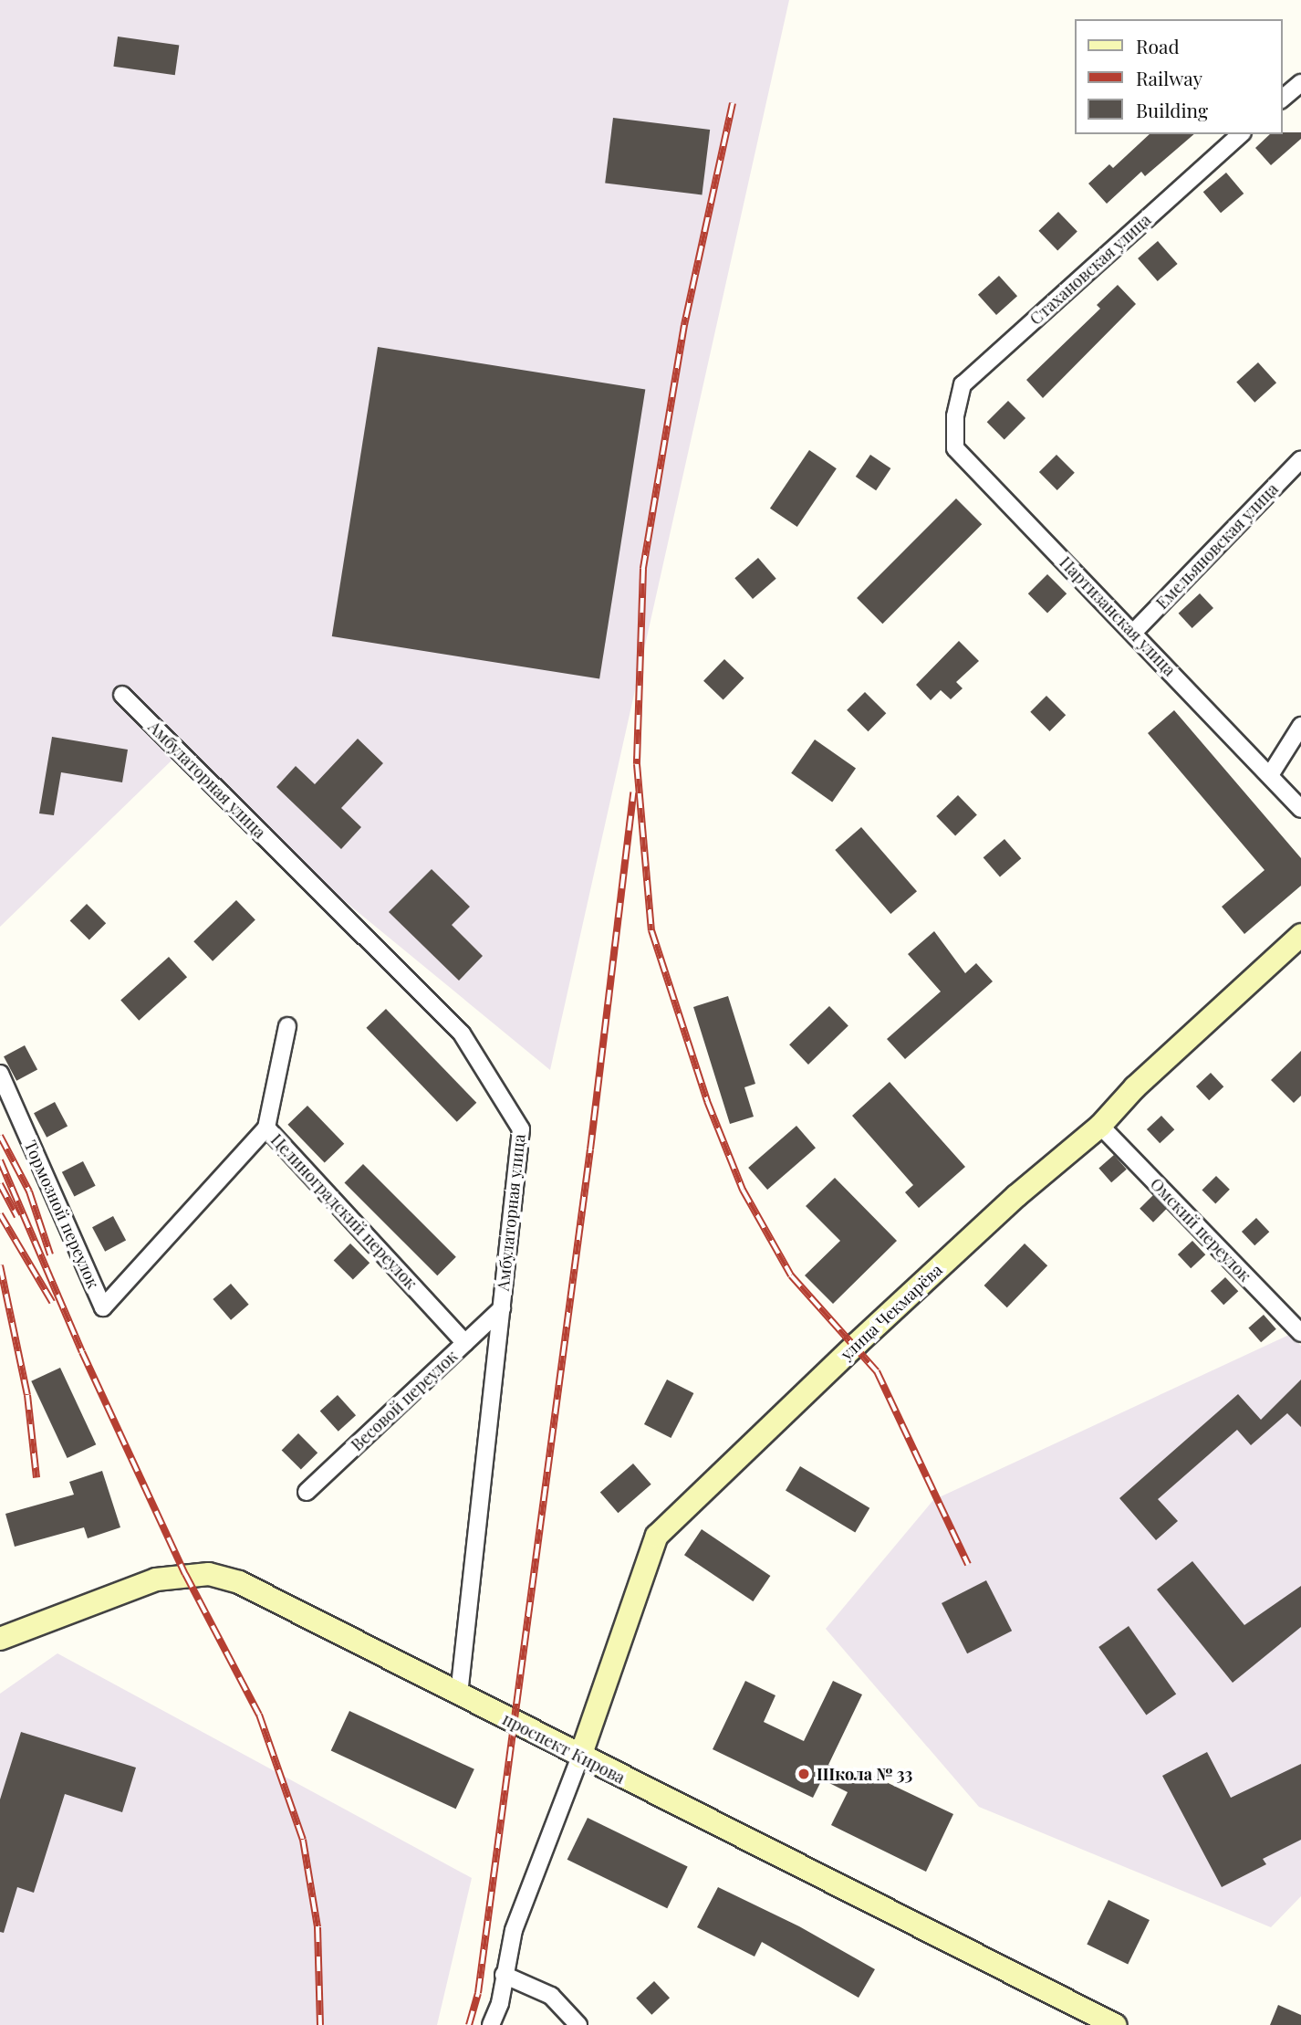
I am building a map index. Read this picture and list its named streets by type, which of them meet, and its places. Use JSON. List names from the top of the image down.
{
  "streets": {
    "street": [
      "Стахановская улица",
      "Емельяновская улица",
      "Партизанская улица",
      "Амбулаторная улица",
      "Целиноградский переулок",
      "Тормозной переулок",
      "Омский переулок",
      "улица Чекмарёва",
      "Весовой переулок",
      "проспект Кирова"
    ]
  },
  "crossings": [
    ["Стахановская улица", "Партизанская улица"],
    ["Емельяновская улица", "Партизанская улица"],
    ["Амбулаторная улица", "Весовой переулок"],
    ["Амбулаторная улица", "проспект Кирова"],
    ["Целиноградский переулок", "Тормозной переулок"],
    ["Целиноградский переулок", "Весовой переулок"],
    ["Омский переулок", "улица Чекмарёва"],
    ["улица Чекмарёва", "проспект Кирова"]
  ],
  "places": ["Школа № 33"],
  "legend": ["Road", "Railway", "Building"]
}
